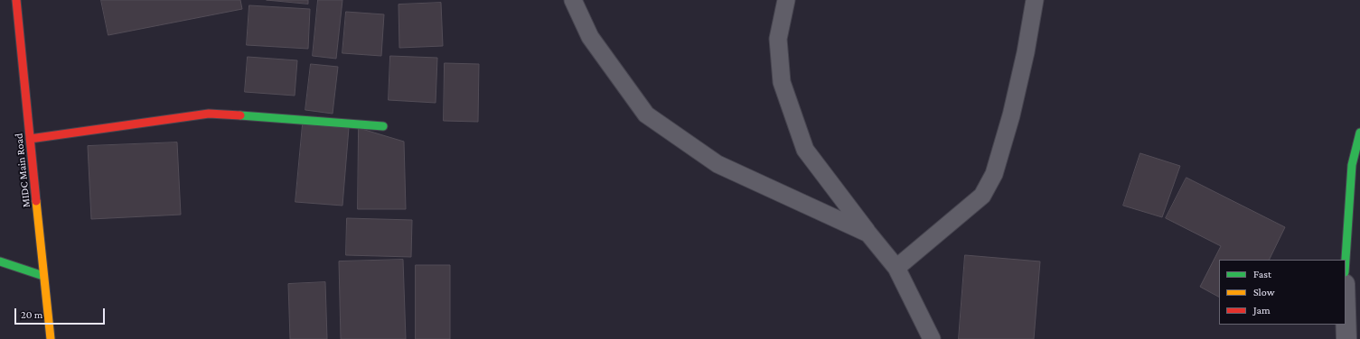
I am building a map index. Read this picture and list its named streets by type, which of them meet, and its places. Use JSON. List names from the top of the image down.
{
  "streets": {
    "street": ["MIDC Main Road"]
  },
  "legend": ["Fast", "Slow", "Jam"],
  "scale_bar": "20 m"
}
